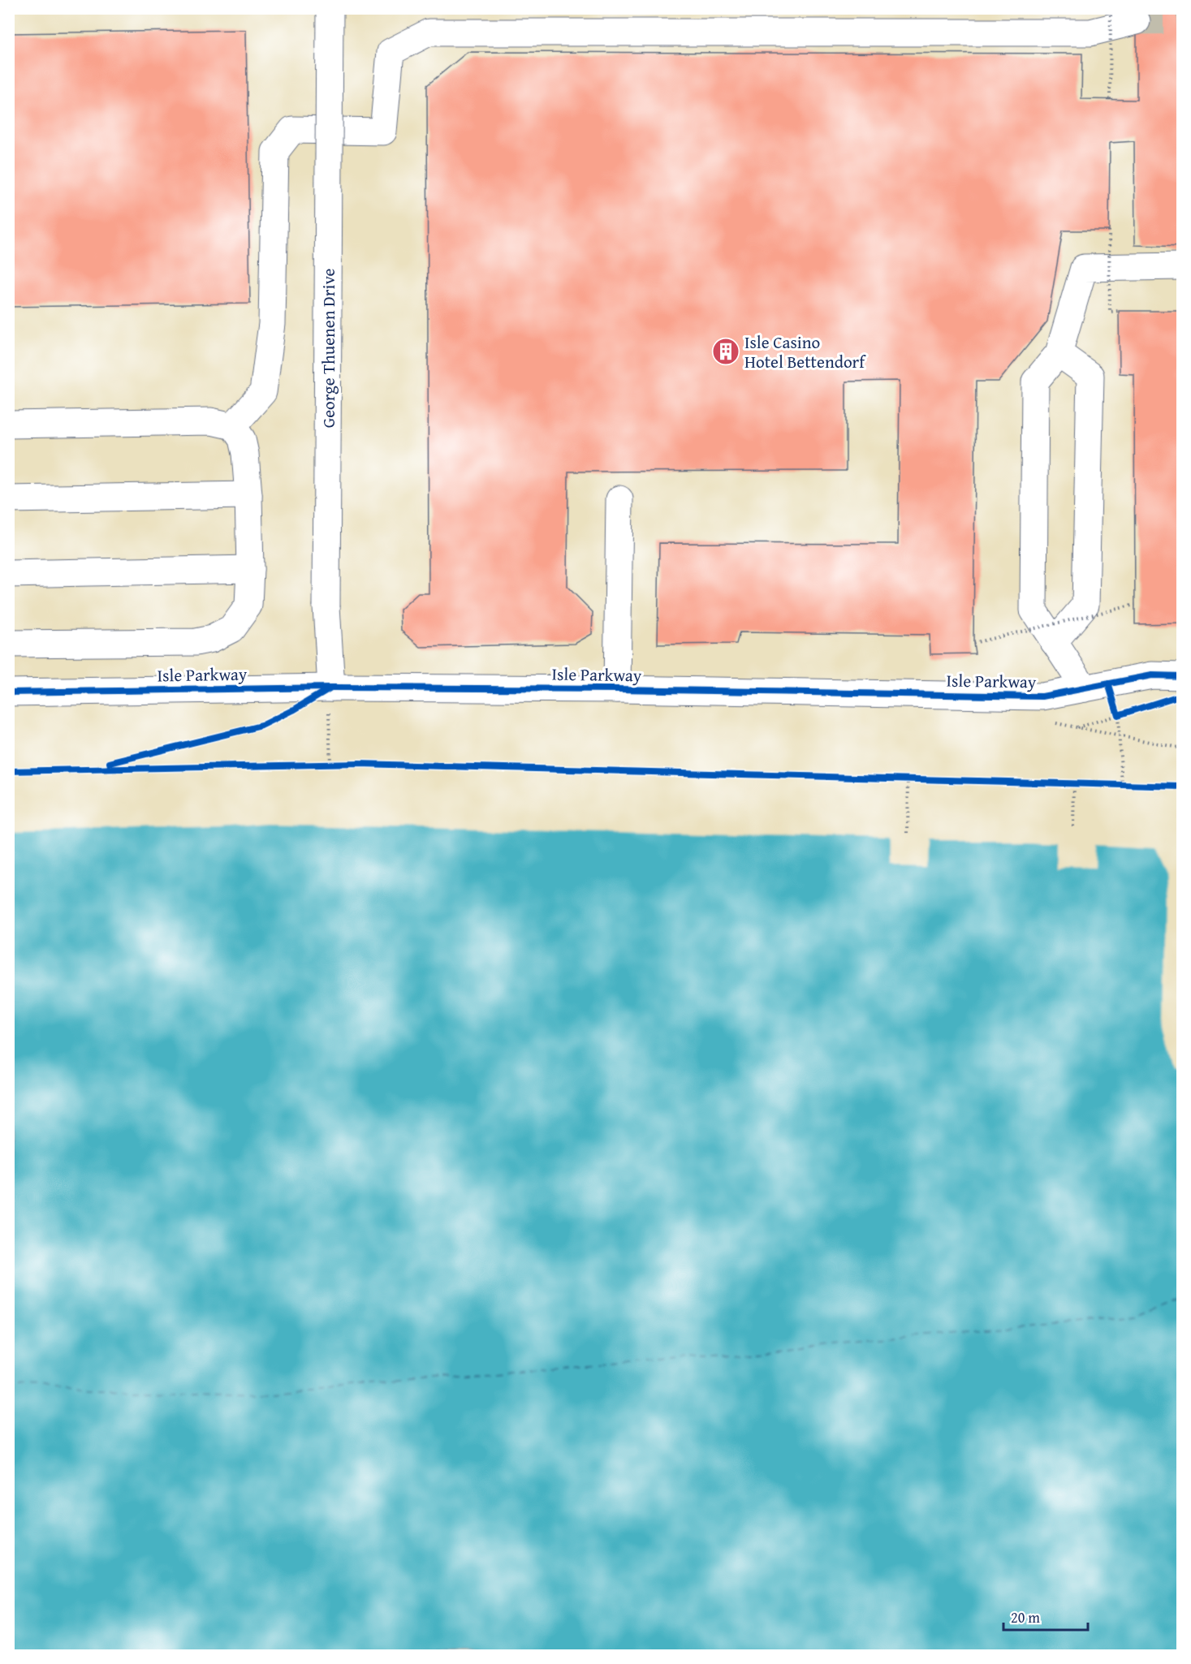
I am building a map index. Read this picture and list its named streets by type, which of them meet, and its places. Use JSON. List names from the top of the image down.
{
  "streets": {
    "street": ["George Thuenen Drive", "Isle Parkway"]
  },
  "crossings": [
    ["George Thuenen Drive", "Isle Parkway"]
  ],
  "places": {
    "building": ["Isle Casino Hotel Bettendorf"]
  },
  "scale_bar": "20 m"
}
